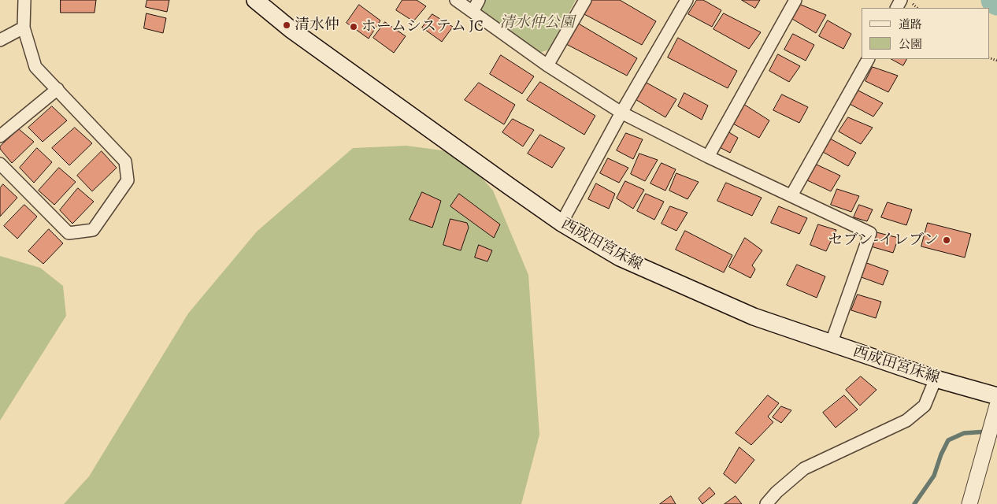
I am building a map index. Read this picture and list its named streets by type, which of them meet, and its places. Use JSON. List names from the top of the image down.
{
  "streets": {
    "main road": ["西成田宮床線"]
  },
  "parks": ["清水仲公園"],
  "places": ["清水仲", "ホームシステム JC", "セブン-イレブン"],
  "legend": ["道路", "公園"]
}
